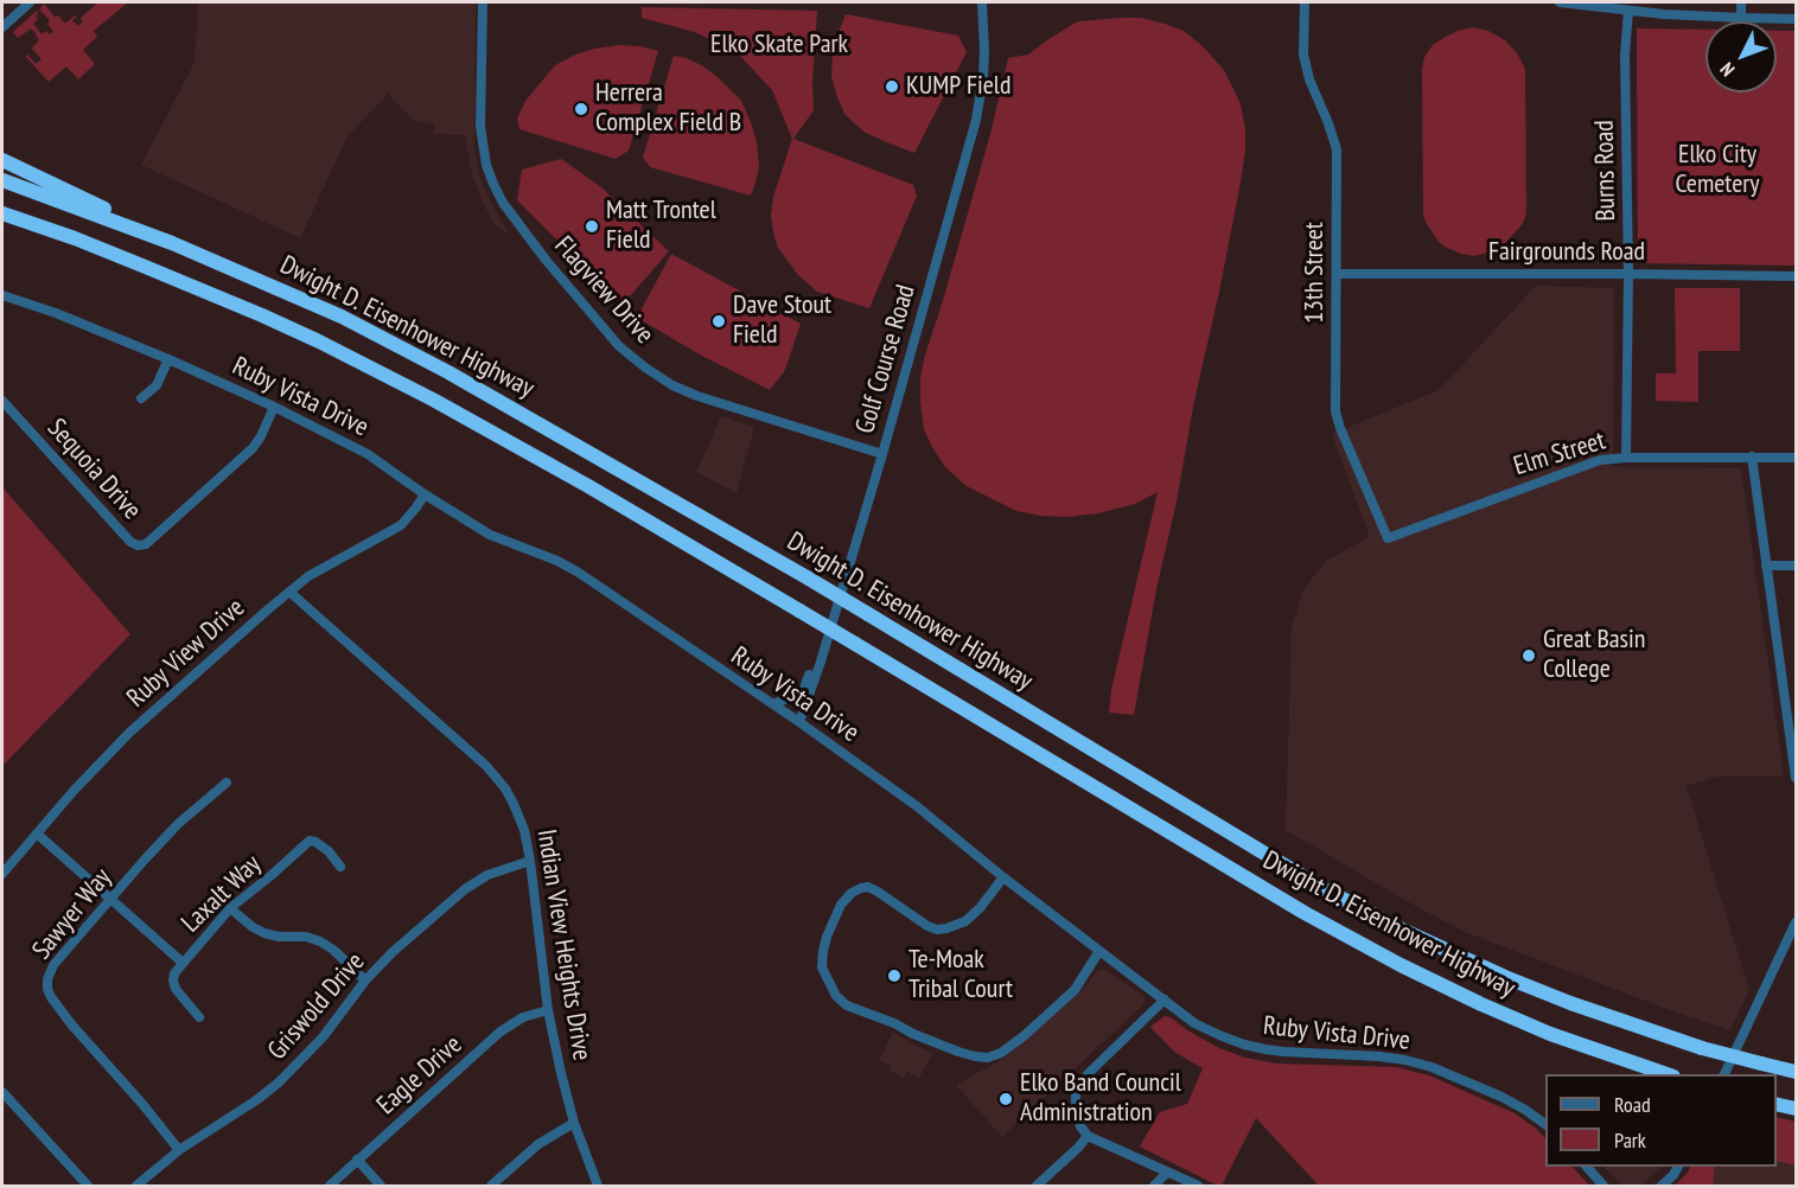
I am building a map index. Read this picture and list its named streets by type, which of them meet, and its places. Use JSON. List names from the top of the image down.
{
  "streets": {
    "highway": ["Dwight D. Eisenhower Highway"],
    "street": [
      "Burns Road",
      "Fairgrounds Road",
      "13th Street",
      "Flagview Drive",
      "Golf Course Road",
      "Ruby Vista Drive",
      "Elm Street",
      "Sequoia Drive",
      "Ruby View Drive",
      "Laxalt Way",
      "Sawyer Way",
      "Indian View Heights Drive",
      "Griswold Drive",
      "Eagle Drive"
    ]
  },
  "crossings": [
    ["Burns Road", "Fairgrounds Road"],
    ["Burns Road", "Elm Street"],
    ["Fairgrounds Road", "13th Street"],
    ["13th Street", "Elm Street"],
    ["Flagview Drive", "Golf Course Road"],
    ["Golf Course Road", "Ruby Vista Drive"],
    ["Ruby Vista Drive", "Sequoia Drive"],
    ["Ruby Vista Drive", "Ruby View Drive"],
    ["Ruby View Drive", "Indian View Heights Drive"],
    ["Sawyer Way", "Griswold Drive"],
    ["Indian View Heights Drive", "Griswold Drive"],
    ["Indian View Heights Drive", "Eagle Drive"]
  ],
  "parks": ["Elko Skate Park", "Elko City Cemetery"],
  "places": [
    "KUMP Field",
    "Herrera Complex Field B",
    "Matt Trontel Field",
    "Dave Stout Field",
    "Great Basin College",
    "Te-Moak Tribal Court",
    "Elko Band Council Administration"
  ],
  "legend": ["Road", "Park"],
  "north": "bottom left"
}
